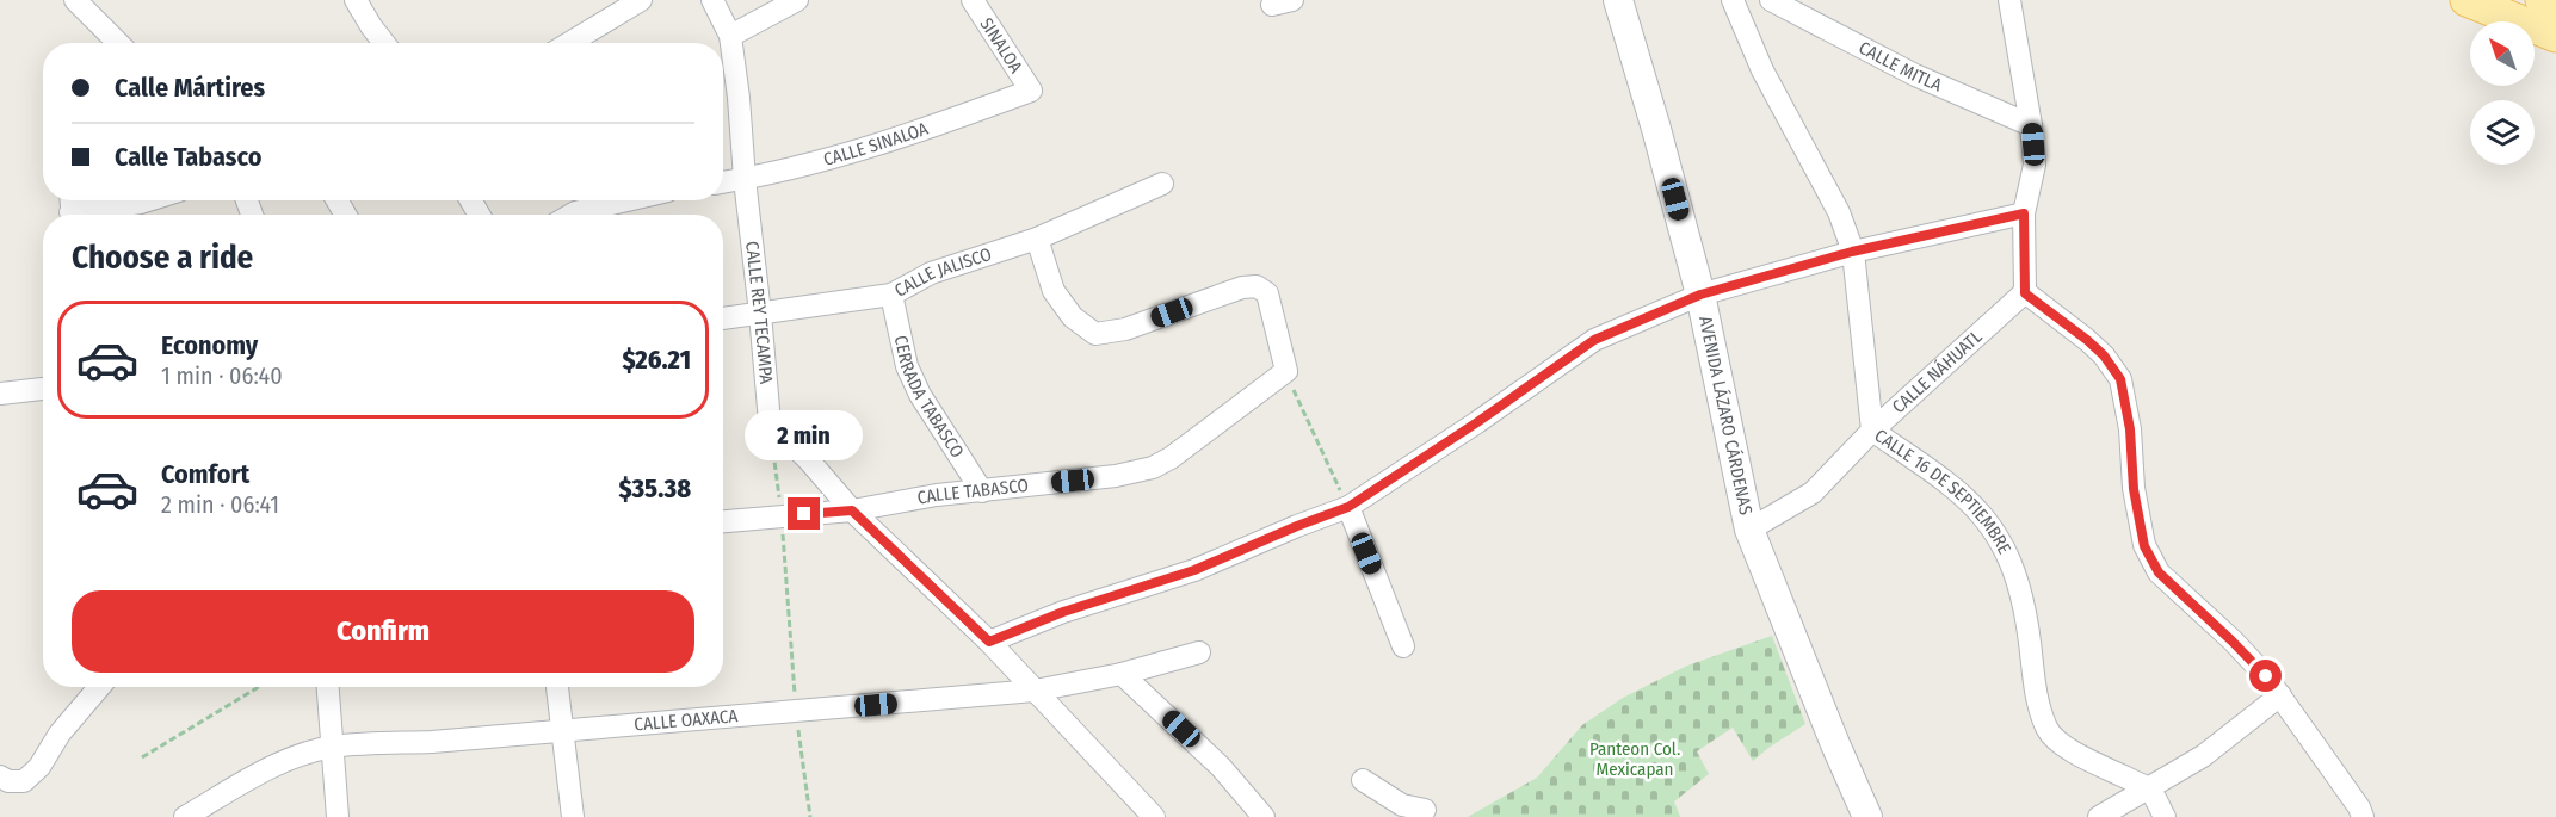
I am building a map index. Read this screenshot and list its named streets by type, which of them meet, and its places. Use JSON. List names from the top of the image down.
{
  "streets": {
    "main road": ["AVENIDA LÁZARO CÁRDENAS"],
    "street": [
      "SINALOA",
      "CALLE MITLA",
      "CALLE SINALOA",
      "CALLE JALISCO",
      "CALLE REY TECAMPA",
      "CALLE NÁHUATL",
      "CERRADA TABASCO",
      "CALLE TABASCO",
      "CALLE 16 DE SEPTIEMBRE",
      "CALLE OAXACA"
    ]
  },
  "crossings": [
    ["SINALOA", "CALLE SINALOA"],
    ["CALLE SINALOA", "CALLE REY TECAMPA"],
    ["CALLE JALISCO", "CALLE REY TECAMPA"],
    ["CALLE JALISCO", "CERRADA TABASCO"],
    ["CALLE NÁHUATL", "AVENIDA LÁZARO CÁRDENAS"],
    ["CALLE NÁHUATL", "CALLE 16 DE SEPTIEMBRE"],
    ["CERRADA TABASCO", "CALLE TABASCO"]
  ],
  "parks": ["Panteon Col. Mexicapan"],
  "north": "top left",
  "page": {
    "banner": ["Calle Mártires", "Calle Tabasco"],
    "heading": "Choose a ride",
    "list": [
      {
        "name": "Economy",
        "note": "1 min · 06:40",
        "value": "$26.21"
      },
      {
        "name": "Comfort",
        "note": "2 min · 06:41",
        "value": "$35.38"
      }
    ],
    "bubble": "2 min",
    "buttons": "Confirm"
  }
}
